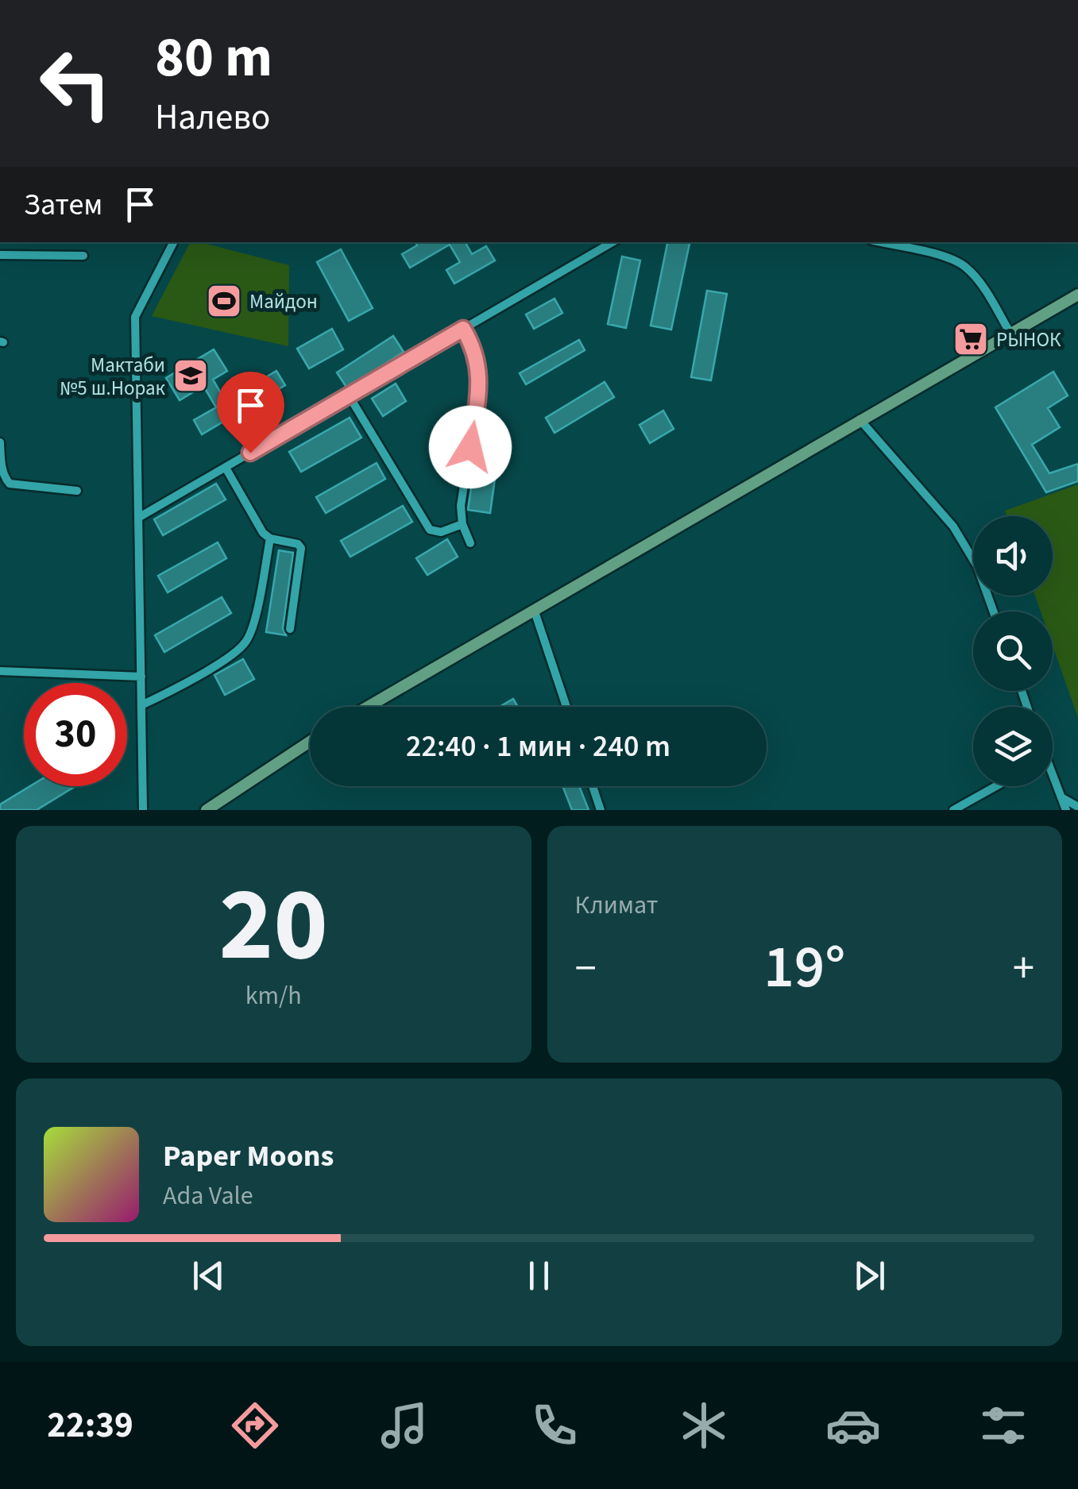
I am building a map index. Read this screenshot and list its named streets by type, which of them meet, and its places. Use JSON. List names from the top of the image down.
{
  "places": {
    "sports": ["Майдон"],
    "supermarket": ["РЫНОК"],
    "school or university": ["Мактаби №5 ш.Норак"]
  },
  "page": {
    "turn": ["80 m", "Налево"],
    "then": "Затем",
    "limit": "30",
    "trip": "22:40 · 1 мин · 240 m",
    "tile": [
      ["20", "km/h"],
      "Климат"
    ],
    "heat": ["−", "19°", "+"],
    "song": ["Paper Moons", "Ada Vale"],
    "tabs": "22:39"
  }
}
